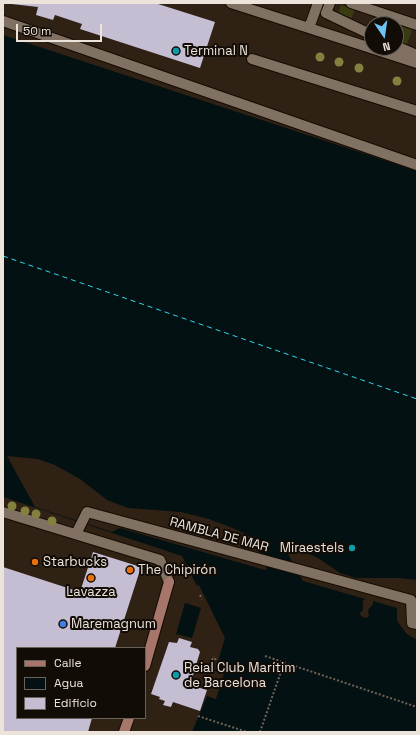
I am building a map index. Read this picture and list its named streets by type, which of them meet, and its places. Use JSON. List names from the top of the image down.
{
  "streets": {
    "street": ["RAMBLA DE MAR"]
  },
  "places": [
    "Terminal N",
    "Miraestels",
    "Starbucks",
    "The Chipirón",
    "Lavazza",
    "Maremagnum",
    "Reial Club Marítim de Barcelona"
  ],
  "legend": ["Calle", "Agua", "Edificio"],
  "scale_bar": "50 m",
  "north": "bottom"
}
